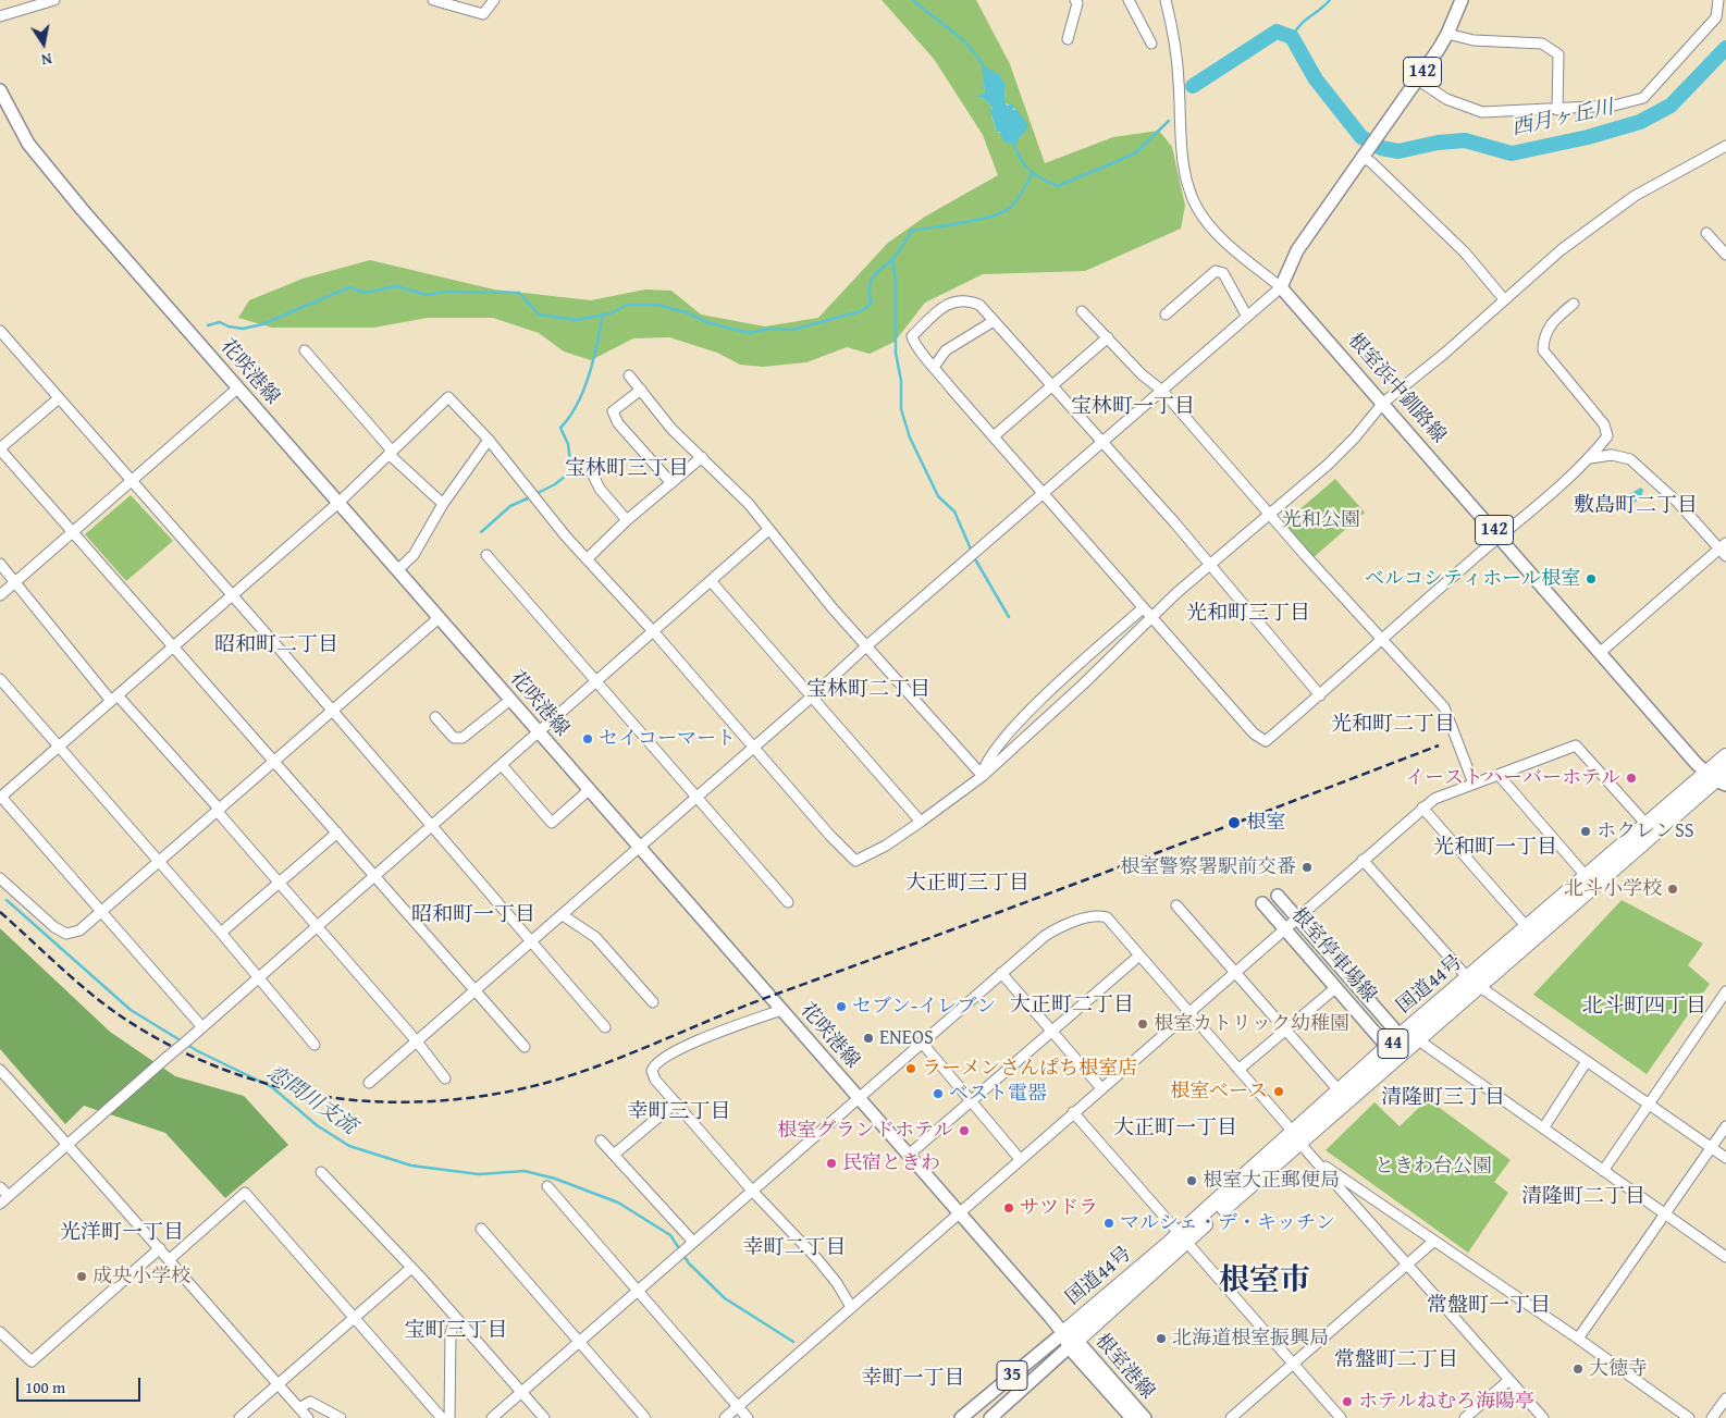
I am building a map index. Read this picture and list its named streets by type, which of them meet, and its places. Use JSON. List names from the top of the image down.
{
  "streets": {
    "highway": ["国道44号", "44"],
    "main road": [
      "142",
      "花咲港線",
      "根室浜中釧路線",
      "根室停車場線",
      "根室港線",
      "35"
    ]
  },
  "crossings": [
    ["142", "根室浜中釧路線"],
    ["花咲港線", "国道44号"],
    ["花咲港線", "根室港線"],
    ["花咲港線", "35"],
    ["根室浜中釧路線", "国道44号"],
    ["根室停車場線", "国道44号"],
    ["国道44号", "根室港線"],
    ["国道44号", "35"],
    ["根室港線", "35"]
  ],
  "districts": [
    "宝林町一丁目",
    "宝林町三丁目",
    "敷島町二丁目",
    "光和町三丁目",
    "昭和町二丁目",
    "宝林町二丁目",
    "光和町二丁目",
    "光和町一丁目",
    "大正町三丁目",
    "昭和町一丁目",
    "大正町二丁目",
    "北斗町四丁目",
    "清隆町三丁目",
    "幸町三丁目",
    "大正町一丁目",
    "清隆町二丁目",
    "光洋町一丁目",
    "幸町二丁目",
    "根室市",
    "常盤町一丁目",
    "宝町三丁目",
    "常盤町二丁目",
    "幸町一丁目"
  ],
  "water": ["西月ヶ丘川", "恋問川支流"],
  "parks": ["光和公園", "ときわ台公園"],
  "places": [
    "ベルコシティホール根室",
    "セイコーマート",
    "イーストハーバーホテル",
    "根室",
    "ホクレンSS",
    "根室警察署駅前交番",
    "北斗小学校",
    "セブン-イレブン",
    "根室カトリック幼稚園",
    "ENEOS",
    "ラーメンさんぱち根室店",
    "根室ベース",
    "ベスト電器",
    "根室グランドホテル",
    "民宿ときわ",
    "根室大正郵便局",
    "サツドラ",
    "マルシェ・デ・キッチン",
    "成央小学校",
    "北海道根室振興局",
    "大徳寺",
    "ホテルねむろ海陽亭"
  ],
  "scale_bar": "100 m",
  "north": "bottom"
}
